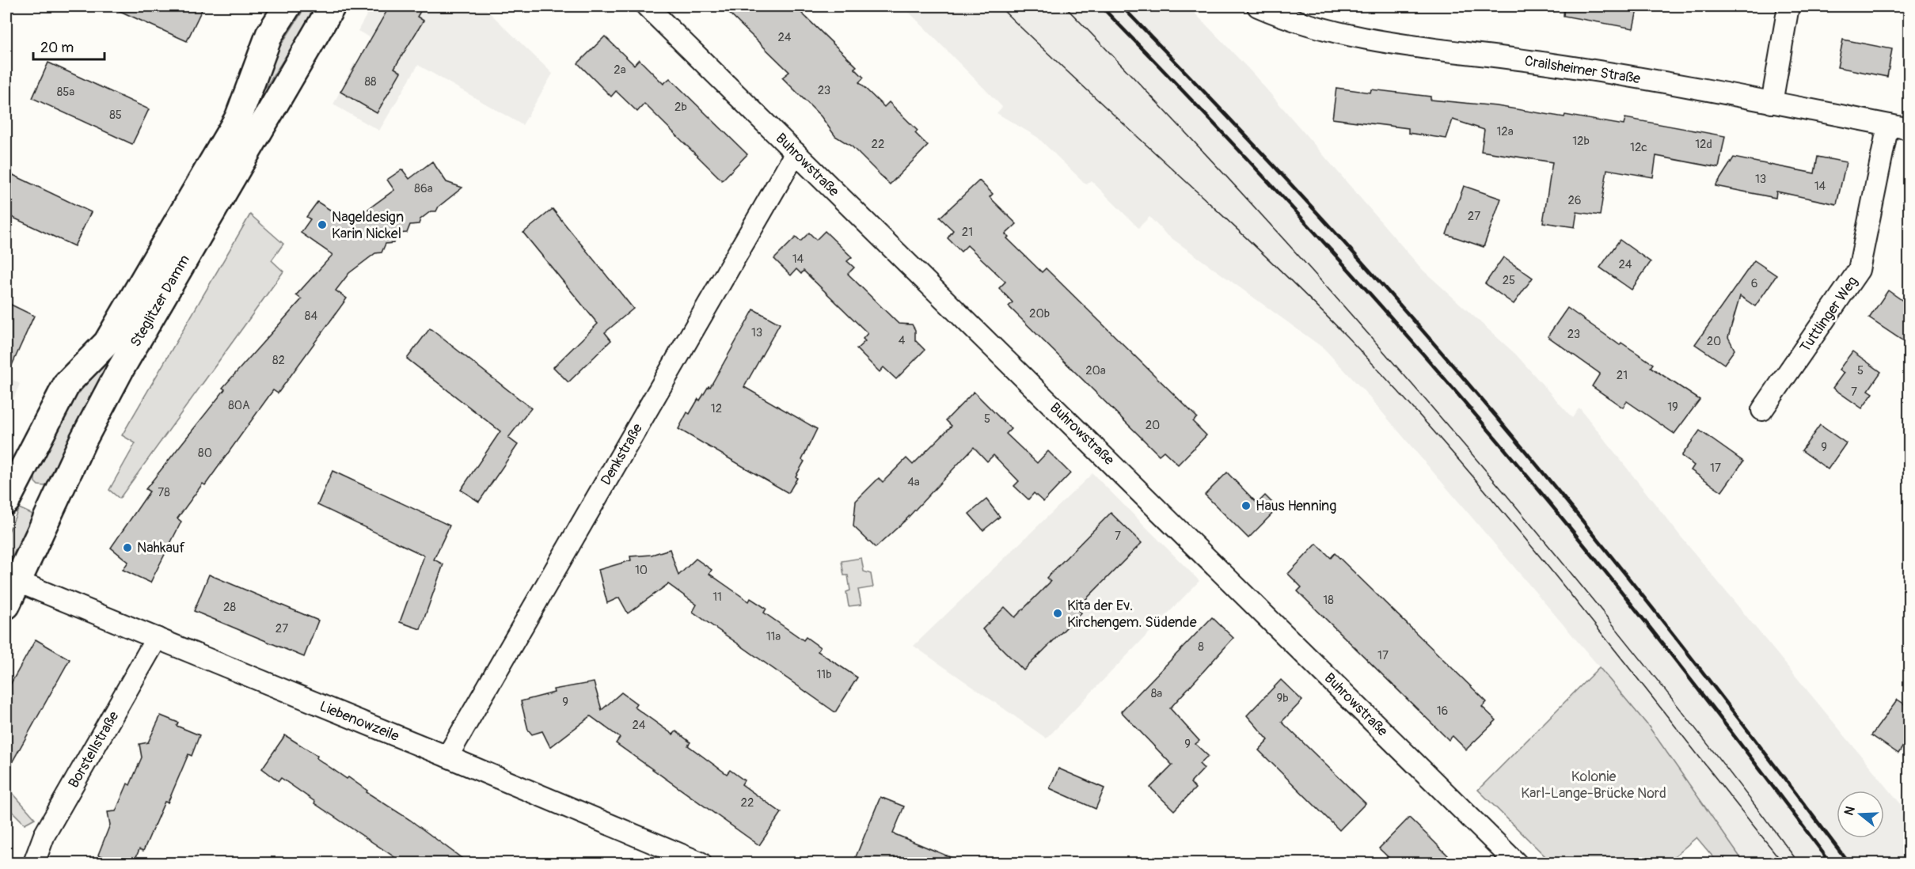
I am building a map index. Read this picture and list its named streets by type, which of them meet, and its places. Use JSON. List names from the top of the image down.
{
  "streets": {
    "main road": ["Steglitzer Damm"],
    "street": [
      "Crailsheimer Straße",
      "Buhrowstraße",
      "Tuttlinger Weg",
      "Denkstraße",
      "Liebenowzeile",
      "Borstellstraße"
    ]
  },
  "crossings": [
    ["Crailsheimer Straße", "Tuttlinger Weg"],
    ["Buhrowstraße", "Denkstraße"],
    ["Steglitzer Damm", "Liebenowzeile"],
    ["Denkstraße", "Liebenowzeile"],
    ["Liebenowzeile", "Borstellstraße"]
  ],
  "parks": ["Kolonie Karl-Lange-Brücke Nord"],
  "places": [
    "Nageldesign Karin Nickel",
    "Haus Henning",
    "Nahkauf",
    "Kita der Ev. Kirchengem. Südende"
  ],
  "house_numbers": [
    "24",
    "2a",
    "88",
    "23",
    "85a",
    "2b",
    "85",
    "12a",
    "12b",
    "22",
    "12d",
    "12c",
    "13",
    "14",
    "86a",
    "26",
    "27",
    "21",
    "14",
    "24",
    "25",
    "6",
    "20b",
    "84",
    "13",
    "23",
    "4",
    "20",
    "82",
    "20a",
    "5",
    "21",
    "7",
    "80A",
    "19",
    "12",
    "5",
    "20",
    "9",
    "80",
    "17",
    "4a",
    "78",
    "7",
    "10",
    "11",
    "18",
    "28",
    "27",
    "11a",
    "8",
    "17",
    "11b",
    "8a",
    "9b",
    "9",
    "16",
    "24",
    "9",
    "22"
  ],
  "scale_bar": "20 m",
  "north": "left"
}
